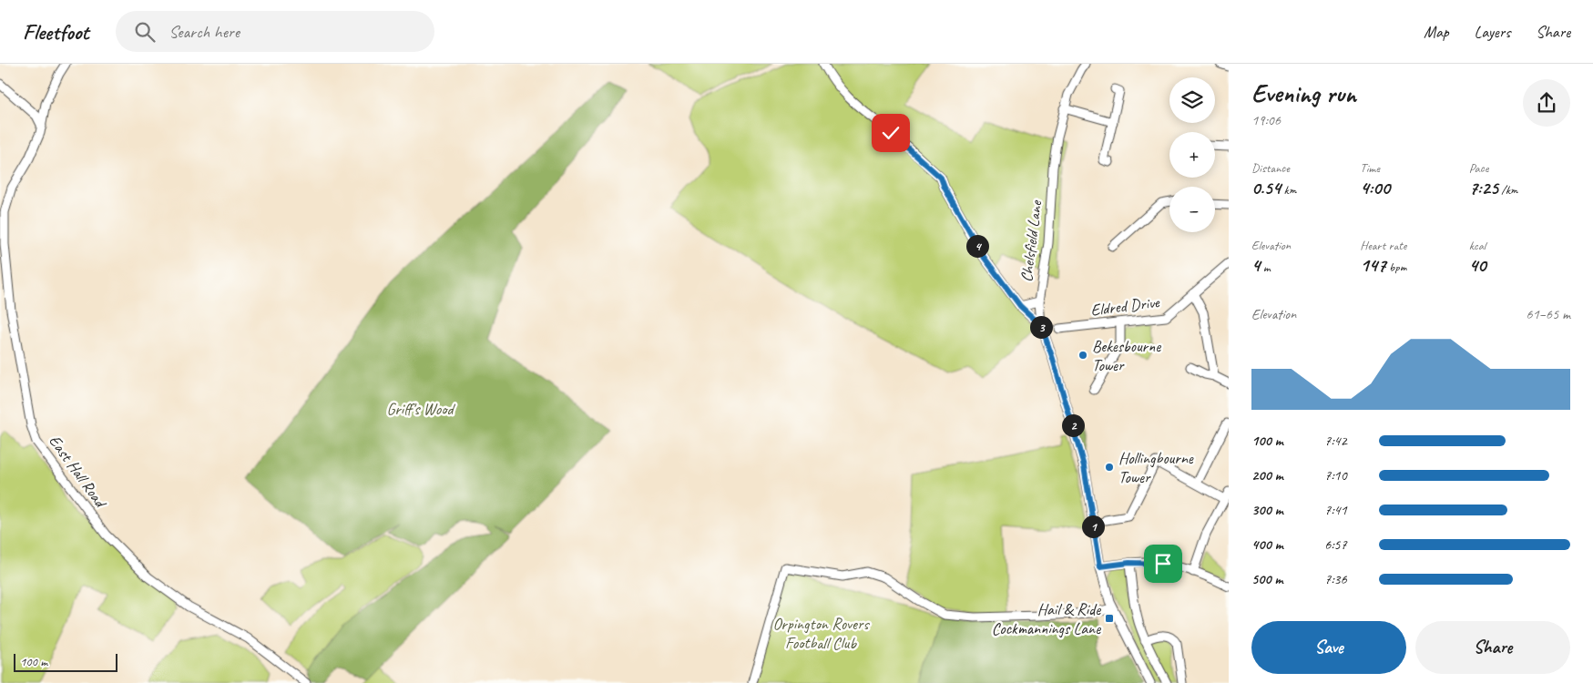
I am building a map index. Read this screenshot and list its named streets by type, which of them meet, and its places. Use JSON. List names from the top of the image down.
{
  "streets": {
    "street": ["Chelsfield Lane", "Eldred Drive", "East Hall Road"]
  },
  "parks": ["Griff's Wood", "Orpington Rovers Football Club"],
  "places": {
    "other": ["Bekesbourne Tower", "Hollingbourne Tower"],
    "transit": ["Hail & Ride Cockmannings Lane"]
  },
  "scale_bar": "100 m",
  "page": {
    "header": "Fleetfoot",
    "search": "Search here",
    "nav": ["Map", "Layers", "Share"],
    "heading": ["Evening run", "19:06"],
    "map_buttons": ["+", "−"],
    "stats": [
      ["Distance", "0.54 km"],
      ["Time", "4:00"],
      ["Pace", "7:25 /km"],
      ["Elevation", "4 m"],
      ["Heart rate", "147 bpm"],
      ["kcal", "40"]
    ],
    "pins": [
      "4",
      "3",
      "2",
      "1"
    ],
    "chart": ["Elevation", "61–65 m"],
    "list": [
      {
        "name": "100 m",
        "note": "7:42"
      },
      {
        "name": "200 m",
        "note": "7:10"
      },
      {
        "name": "300 m",
        "note": "7:41"
      },
      {
        "name": "400 m",
        "note": "6:57"
      },
      {
        "name": "500 m",
        "note": "7:36"
      }
    ],
    "buttons": ["Save", "Share"],
    "scale": "100 m"
  }
}
